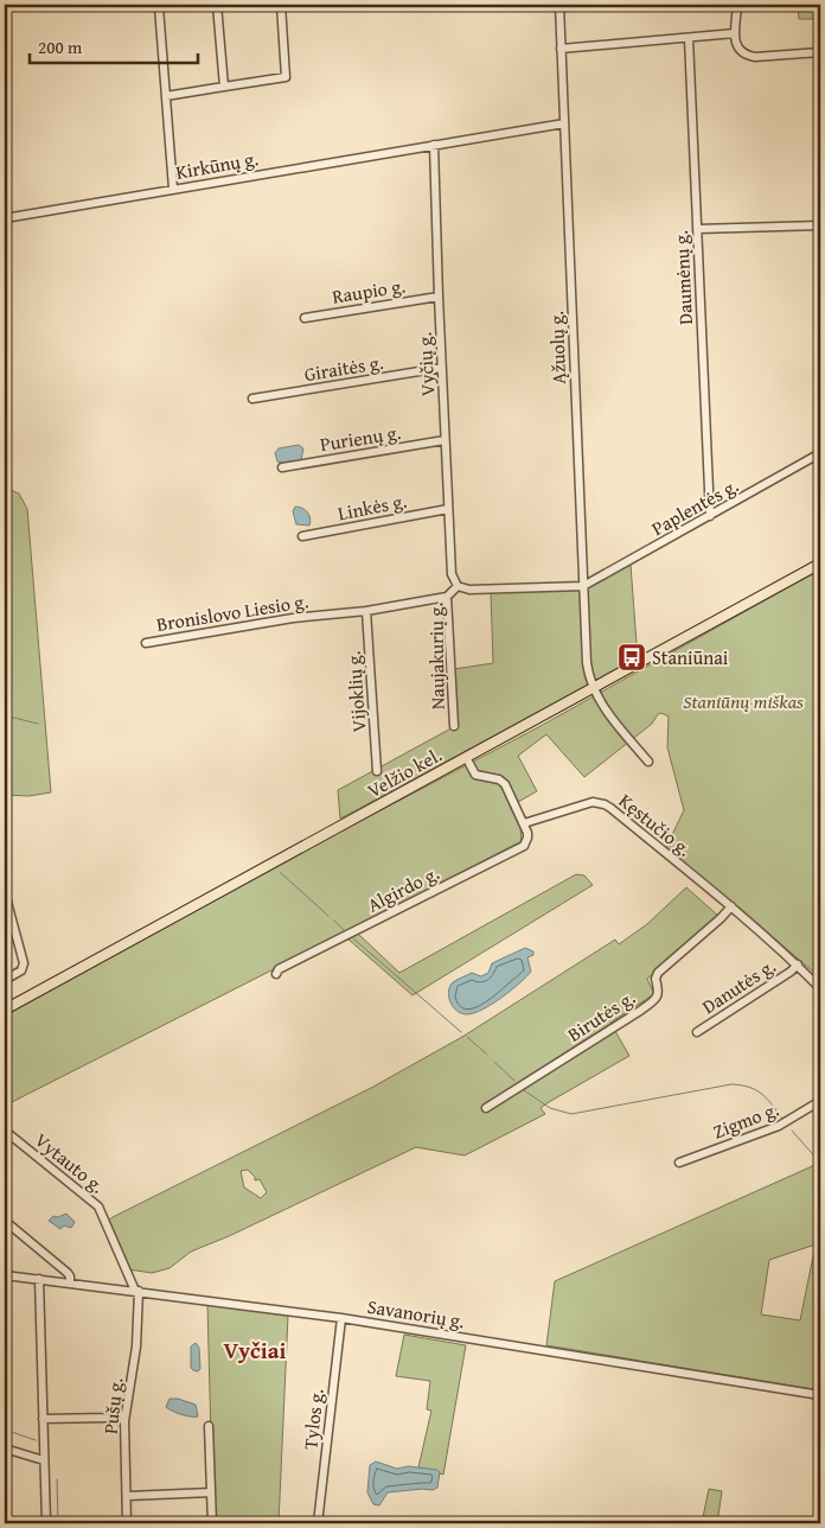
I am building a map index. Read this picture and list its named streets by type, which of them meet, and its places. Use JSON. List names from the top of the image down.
{
  "streets": {
    "main road": ["Velžio kel."],
    "street": [
      "Kirkūnų g.",
      "Daumėnų g.",
      "Raupio g.",
      "Ąžuolų g.",
      "Vyčių g.",
      "Giraitės g.",
      "Purienų g.",
      "Linkės g.",
      "Paplentės g.",
      "Bronislovo Liesio g.",
      "Naujakurių g.",
      "Vijoklių g.",
      "Kęstučio g.",
      "Algirdo g.",
      "Danutės g.",
      "Birutės g.",
      "Zigmo g.",
      "Vytauto g.",
      "Savanorių g.",
      "Pušų g.",
      "Tylos g."
    ]
  },
  "crossings": [
    ["Kirkūnų g.", "Vyčių g."],
    ["Daumėnų g.", "Paplentės g."],
    ["Raupio g.", "Vyčių g."],
    ["Ąžuolų g.", "Paplentės g."],
    ["Ąžuolų g.", "Velžio kel."],
    ["Vyčių g.", "Giraitės g."],
    ["Vyčių g.", "Purienų g."],
    ["Vyčių g.", "Linkės g."],
    ["Vyčių g.", "Naujakurių g."],
    ["Bronislovo Liesio g.", "Vijoklių g."],
    ["Kęstučio g.", "Algirdo g."],
    ["Kęstučio g.", "Danutės g."],
    ["Kęstučio g.", "Birutės g."],
    ["Vytauto g.", "Savanorių g."],
    ["Vytauto g.", "Pušų g."],
    ["Savanorių g.", "Pušų g."],
    ["Savanorių g.", "Tylos g."]
  ],
  "districts": ["Vyčiai"],
  "parks": ["Staniūnų miškas"],
  "places": {
    "bus stop": ["Staniūnai"]
  },
  "scale_bar": "200 m"
}
